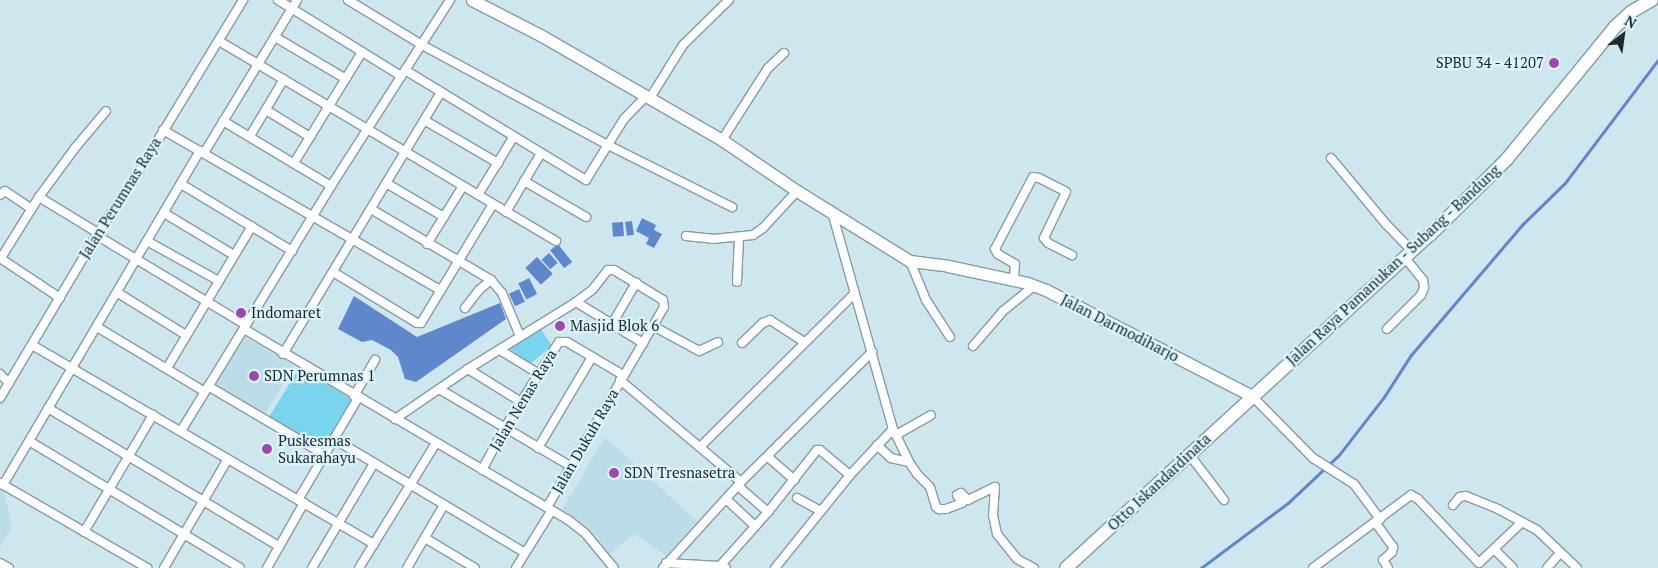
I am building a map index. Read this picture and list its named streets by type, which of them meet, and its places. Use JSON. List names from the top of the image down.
{
  "streets": {
    "main road": ["Jalan Raya Pamanukan - Subang - Bandung", "Otto Iskandardinata"],
    "street": [
      "Jalan Perumnas Raya",
      "Jalan Darmodiharjo",
      "Jalan Nenas Raya",
      "Jalan Dukuh Raya"
    ]
  },
  "crossings": [
    ["Jalan Raya Pamanukan - Subang - Bandung", "Jalan Darmodiharjo"],
    ["Jalan Raya Pamanukan - Subang - Bandung", "Otto Iskandardinata"],
    ["Jalan Darmodiharjo", "Otto Iskandardinata"],
    ["Jalan Nenas Raya", "Jalan Dukuh Raya"]
  ],
  "places": [
    "SPBU 34 - 41207",
    "Indomaret",
    "Masjid Blok 6",
    "SDN Perumnas 1",
    "Puskesmas Sukarahayu",
    "SDN Tresnasetra"
  ],
  "north": "top right"
}
